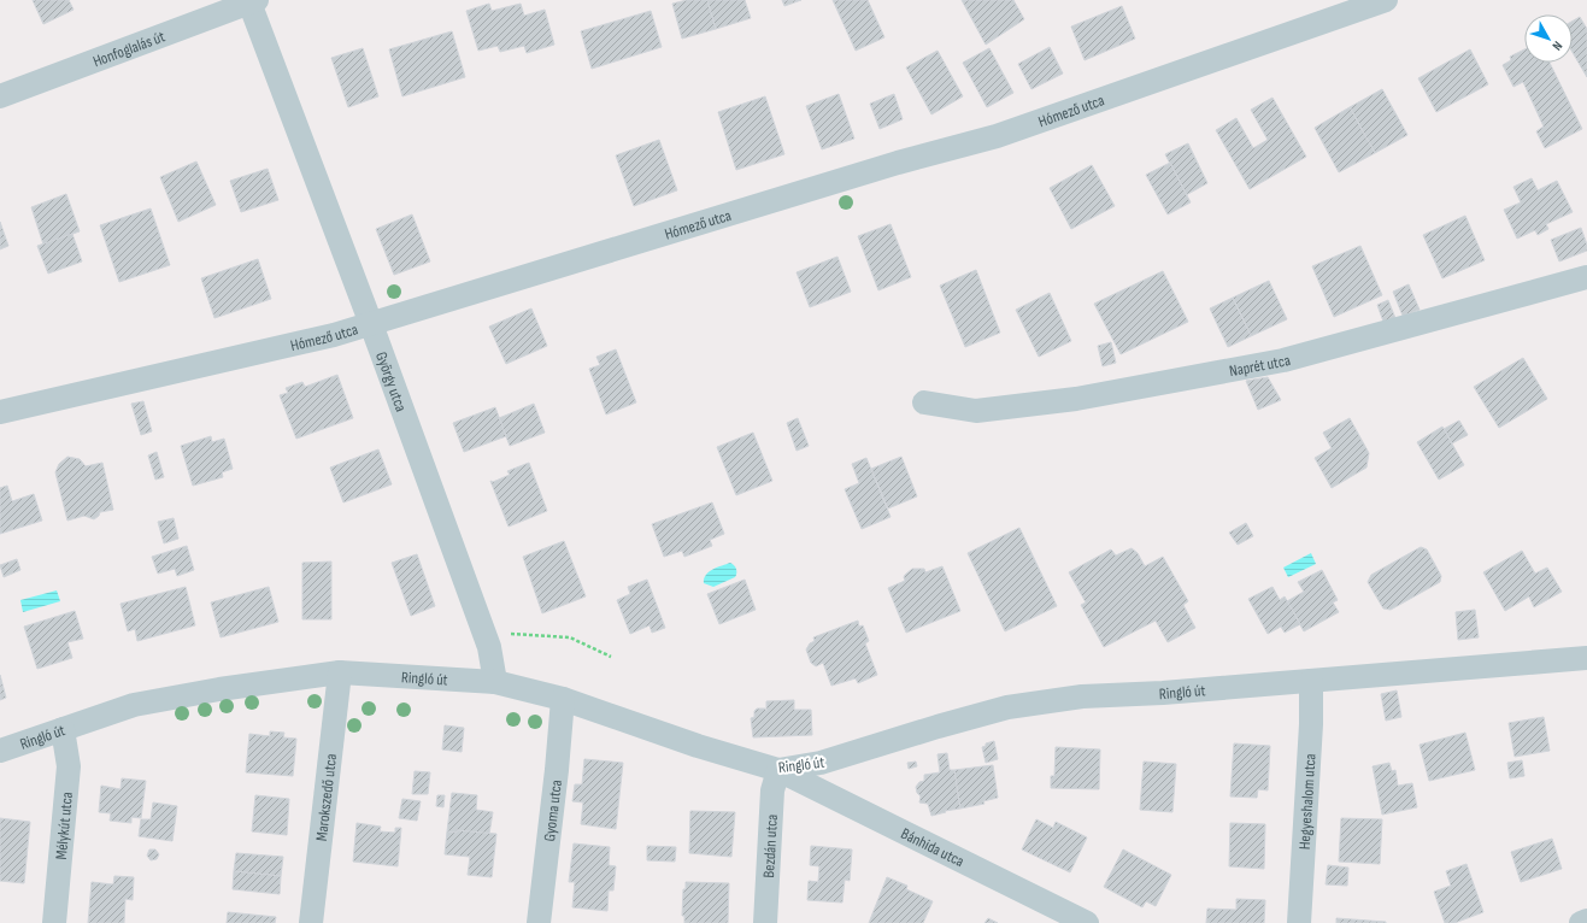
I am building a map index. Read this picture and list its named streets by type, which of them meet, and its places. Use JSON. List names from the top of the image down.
{
  "streets": {
    "street": [
      "Honfoglalás út",
      "Hómező utca",
      "Naprét utca",
      "György utca",
      "Ringló út",
      "Marokszedő utca",
      "Hegyeshalom utca",
      "Gyoma utca",
      "Mélykút utca",
      "Bezdán utca",
      "Bánhida utca"
    ]
  },
  "crossings": [
    ["Honfoglalás út", "György utca"],
    ["Hómező utca", "György utca"],
    ["György utca", "Ringló út"],
    ["Ringló út", "Marokszedő utca"],
    ["Ringló út", "Hegyeshalom utca"],
    ["Ringló út", "Gyoma utca"],
    ["Ringló út", "Mélykút utca"],
    ["Ringló út", "Bezdán utca"],
    ["Ringló út", "Bánhida utca"],
    ["Bezdán utca", "Bánhida utca"]
  ],
  "north": "bottom right"
}
